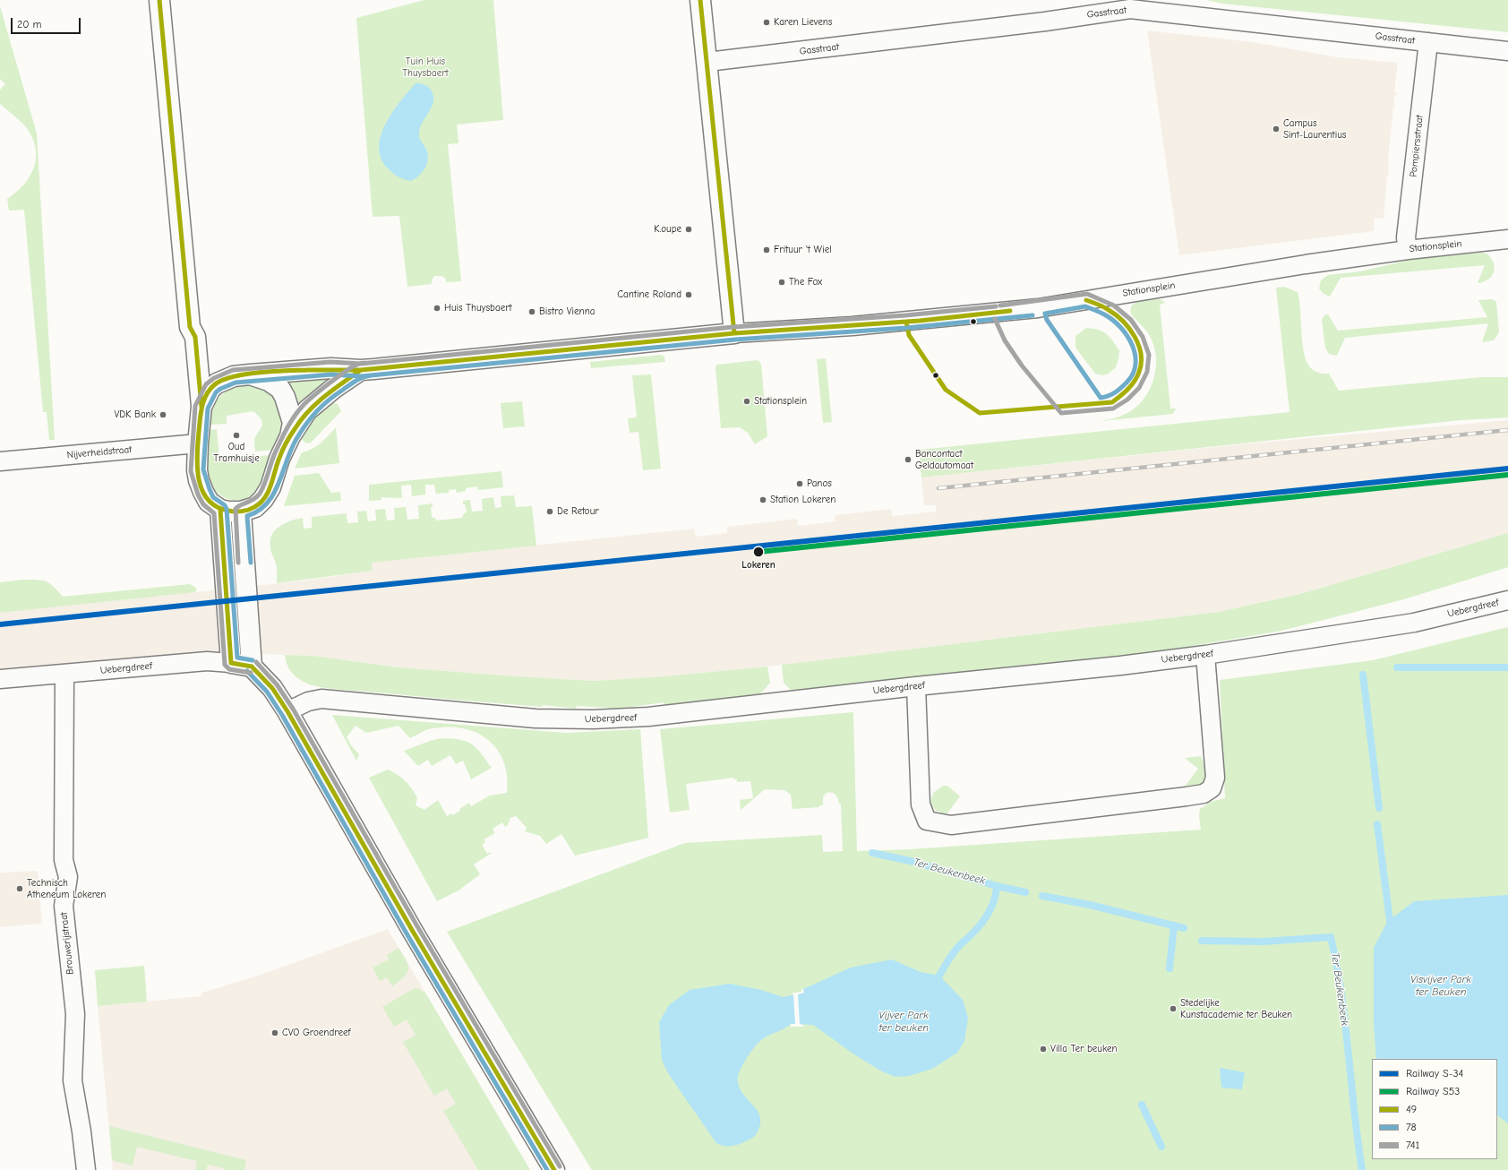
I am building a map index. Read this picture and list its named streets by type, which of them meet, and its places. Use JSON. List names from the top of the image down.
{
  "streets": {
    "street": [
      "Gasstraat",
      "Pompiersstraat",
      "Stationsplein",
      "Nijverheidstraat",
      "Uebergdreef",
      "Brouwerijstraat"
    ]
  },
  "crossings": [
    ["Gasstraat", "Pompiersstraat"],
    ["Pompiersstraat", "Stationsplein"],
    ["Stationsplein", "Nijverheidstraat"],
    ["Uebergdreef", "Brouwerijstraat"]
  ],
  "water": ["Ter Beukenbeek", "Visvijver Park ter Beuken", "Vijver Park ter beuken"],
  "parks": ["Tuin Huis Thuysbaert"],
  "places": [
    "Karen Lievens",
    "Campus Sint-Laurentius",
    "K.oupe",
    "Frituur 't Wiel",
    "The Fox",
    "Cantine Roland",
    "Huis Thuysbaert",
    "Bistro Vienna",
    "Stationsplein",
    "VDK Bank",
    "Oud Tramhuisje",
    "Bancontact Geldautomaat",
    "Panos",
    "Station Lokeren",
    "De Retour",
    "Lokeren",
    "Technisch Atheneum Lokeren",
    "Stedelijke Kunstacademie ter Beuken",
    "CVO Groendreef",
    "Villa Ter beuken"
  ],
  "lines": [
    "transit line 49",
    "transit line 741",
    "transit line 78",
    "rail line S-34",
    "rail line S53"
  ],
  "legend": [
    "Railway S-34",
    "Railway S53",
    "49",
    "78",
    "741"
  ],
  "scale_bar": "20 m"
}
